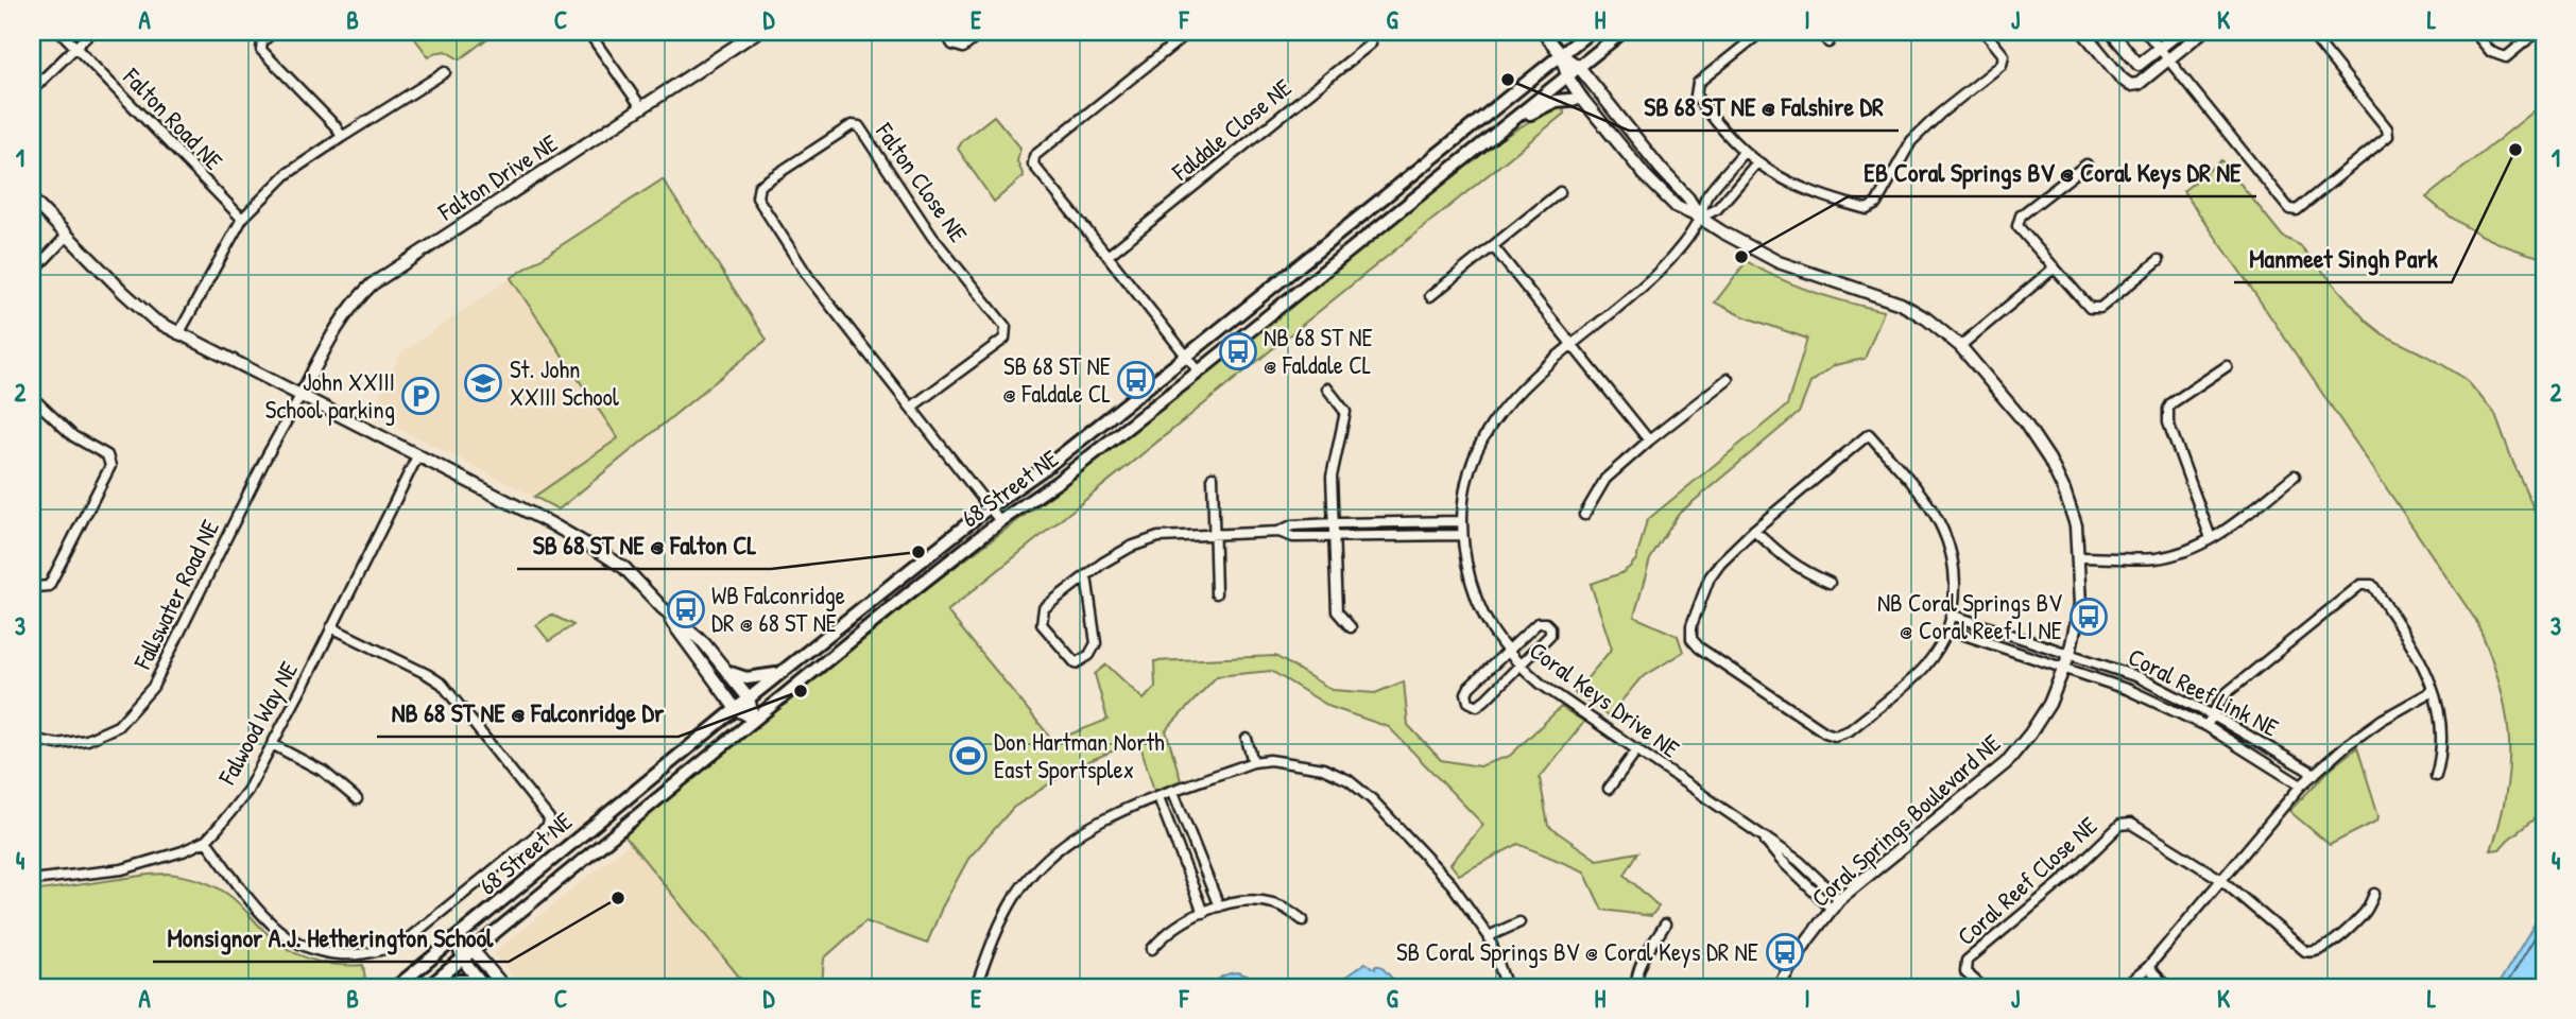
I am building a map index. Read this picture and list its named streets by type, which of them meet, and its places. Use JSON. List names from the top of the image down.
{
  "streets": {
    "main road": ["68 Street NE"],
    "street": [
      "Falton Road NE",
      "Faldale Close NE",
      "Falton Drive NE",
      "Falton Close NE",
      "Fallswater Road NE",
      "Coral Reef Link NE",
      "Coral Keys Drive NE",
      "Falwood Way NE",
      "Coral Springs Boulevard NE",
      "Coral Reef Close NE"
    ]
  },
  "crossings": [
    ["Falton Drive NE", "Fallswater Road NE"],
    ["Falton Close NE", "68 Street NE"],
    ["68 Street NE", "Coral Springs Boulevard NE"],
    ["Coral Reef Link NE", "Coral Springs Boulevard NE"],
    ["Coral Keys Drive NE", "Coral Springs Boulevard NE"]
  ],
  "places": {
    "other": [
      "SB 68 ST NE @ Falshire DR",
      "Manmeet Singh Park",
      "EB Coral Springs BV @ Coral Keys DR NE",
      "SB 68 ST NE @ Falton CL",
      "NB 68 ST NE @ Falconridge Dr",
      "Monsignor A.J. Hetherington School"
    ],
    "bus stop": [
      "NB 68 ST NE @ Faldale CL",
      "SB 68 ST NE @ Faldale CL",
      "WB Falconridge DR @ 68 ST NE",
      "NB Coral Springs BV @ Coral Reef LI NE",
      "SB Coral Springs BV @ Coral Keys DR NE"
    ],
    "school or university": ["St. John XXIII School"],
    "parking": ["John XXIII School parking"],
    "sports": ["Don Hartman North East Sportsplex"]
  },
  "grid": {
    "columns": [
      "A",
      "B",
      "C",
      "D",
      "E",
      "F",
      "G",
      "H",
      "I",
      "J",
      "K",
      "L"
    ],
    "rows": [
      "1",
      "2",
      "3",
      "4"
    ]
  }
}
